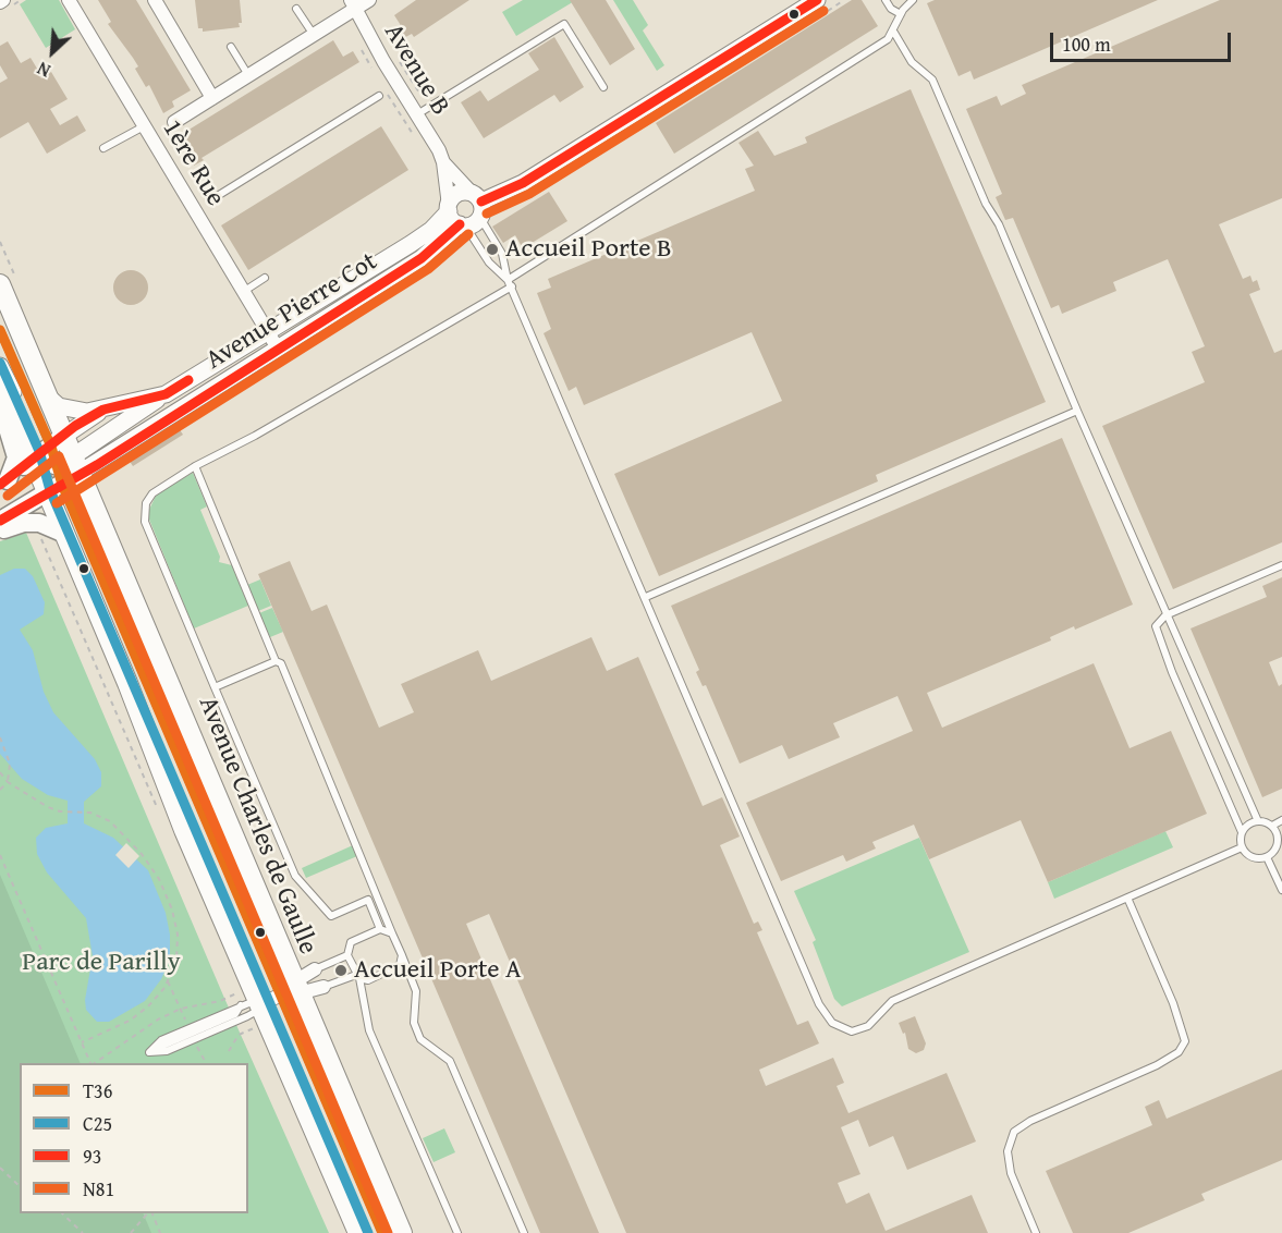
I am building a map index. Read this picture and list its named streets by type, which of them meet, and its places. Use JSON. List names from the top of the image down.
{
  "streets": {
    "main road": ["Avenue Charles de Gaulle"],
    "street": ["Avenue B", "1ère Rue", "Avenue Pierre Cot"]
  },
  "crossings": [
    ["Avenue B", "Avenue Pierre Cot"],
    ["1ère Rue", "Avenue Pierre Cot"],
    ["Avenue Pierre Cot", "Avenue Charles de Gaulle"]
  ],
  "parks": ["Parc de Parilly"],
  "places": ["Accueil Porte B", "Accueil Porte A"],
  "lines": [
    "transit line 93",
    "transit line N81",
    "transit line T36",
    "transit line C25"
  ],
  "legend": [
    "T36",
    "C25",
    "93",
    "N81"
  ],
  "scale_bar": "100 m",
  "north": "bottom left"
}
